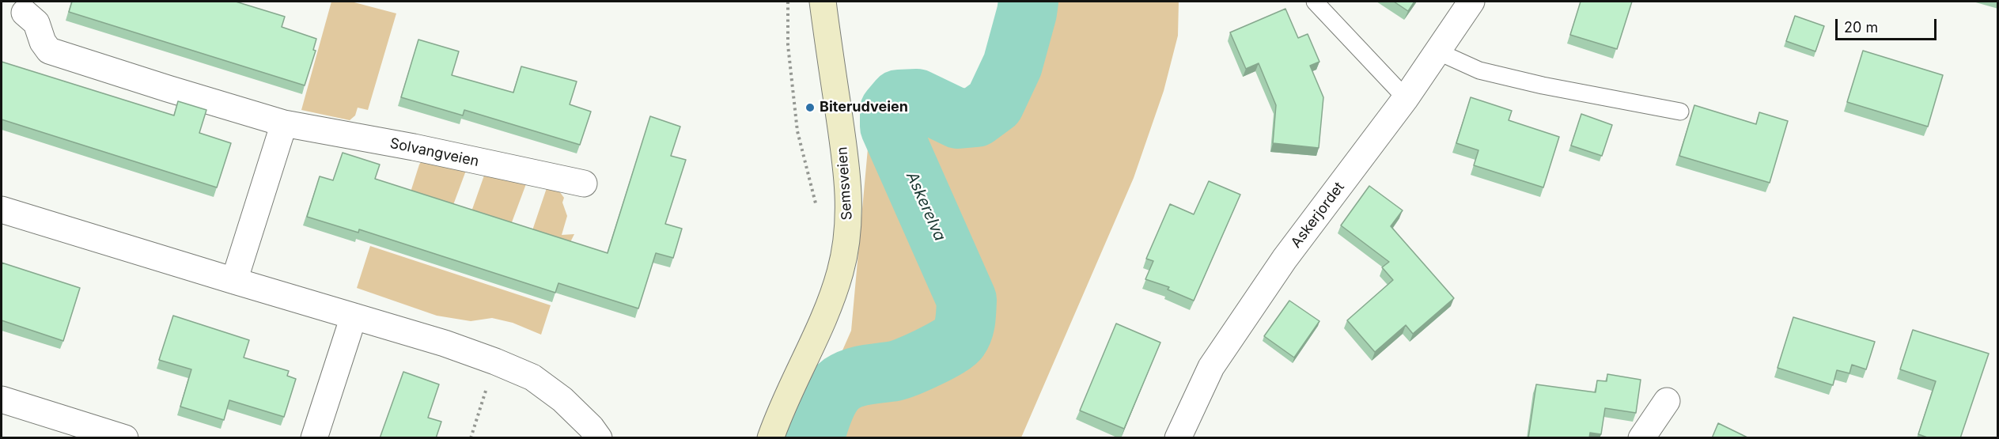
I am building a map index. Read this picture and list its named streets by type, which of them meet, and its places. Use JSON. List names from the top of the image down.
{
  "streets": {
    "main road": ["Semsveien"],
    "street": ["Solvangveien", "Askerjordet"]
  },
  "water": ["Askerelva"],
  "places": ["Biterudveien"],
  "scale_bar": "20 m"
}
